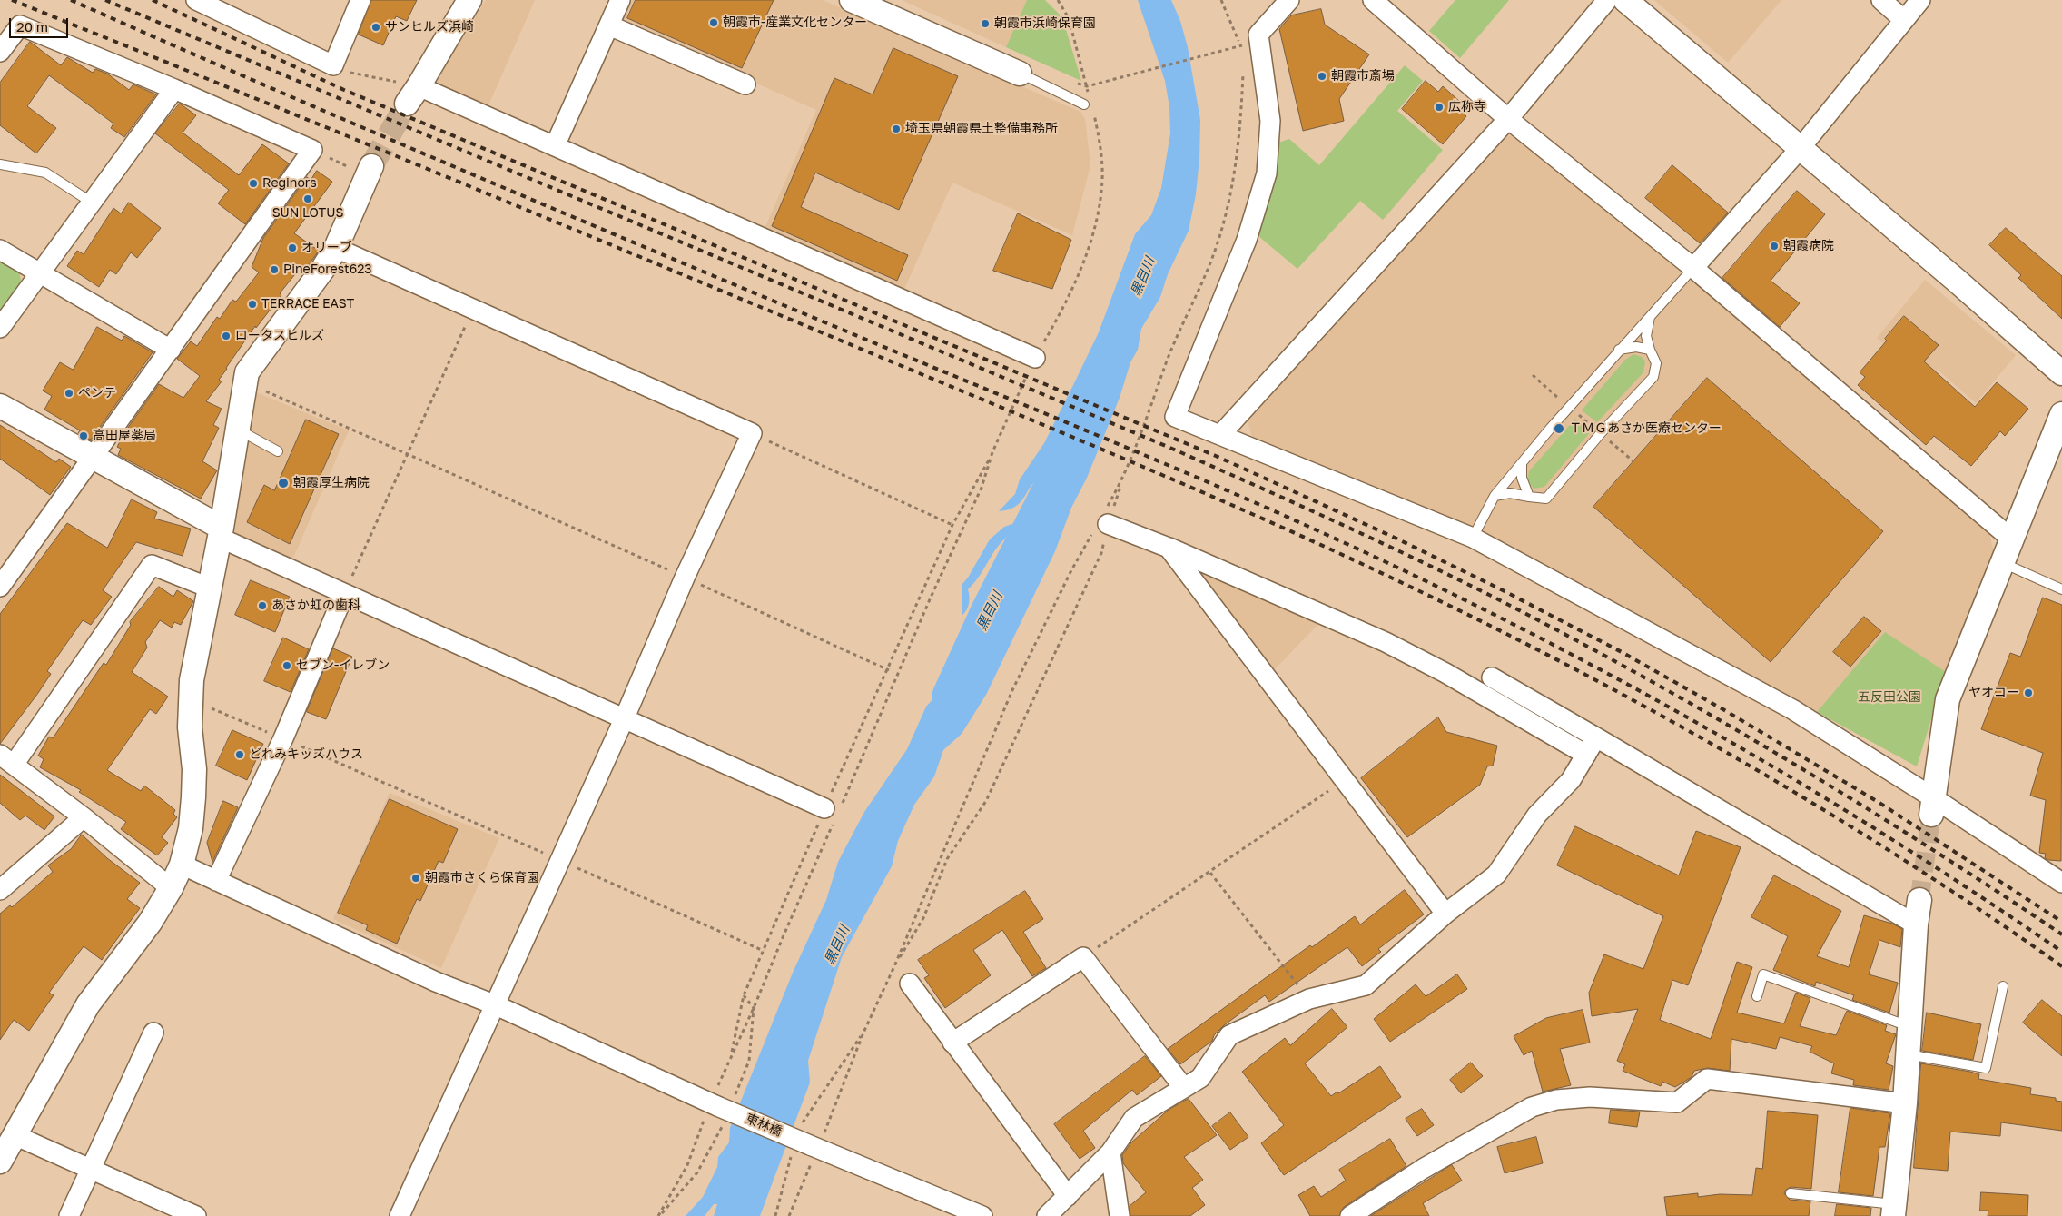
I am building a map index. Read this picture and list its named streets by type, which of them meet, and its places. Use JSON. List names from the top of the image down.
{
  "streets": {
    "street": ["東林橋"]
  },
  "water": ["黒目川"],
  "parks": ["五反田公園"],
  "places": [
    "朝霞市-産業文化センター",
    "朝霞市浜崎保育園",
    "サンヒルズ浜崎",
    "朝霞市斎場",
    "広称寺",
    "埼玉県朝霞県土整備事務所",
    "Reginors",
    "SUN LOTUS",
    "朝霞病院",
    "オリーブ",
    "PineForest623",
    "TERRACE EAST",
    "ロータスヒルズ",
    "ペンテ",
    "ＴＭＧあさか医療センター",
    "高田屋薬局",
    "朝霞厚生病院",
    "あさか虹の歯科",
    "セブン-イレブン",
    "ヤオコー",
    "どれみキッズハウス",
    "朝霞市さくら保育園"
  ],
  "scale_bar": "20 m"
}
